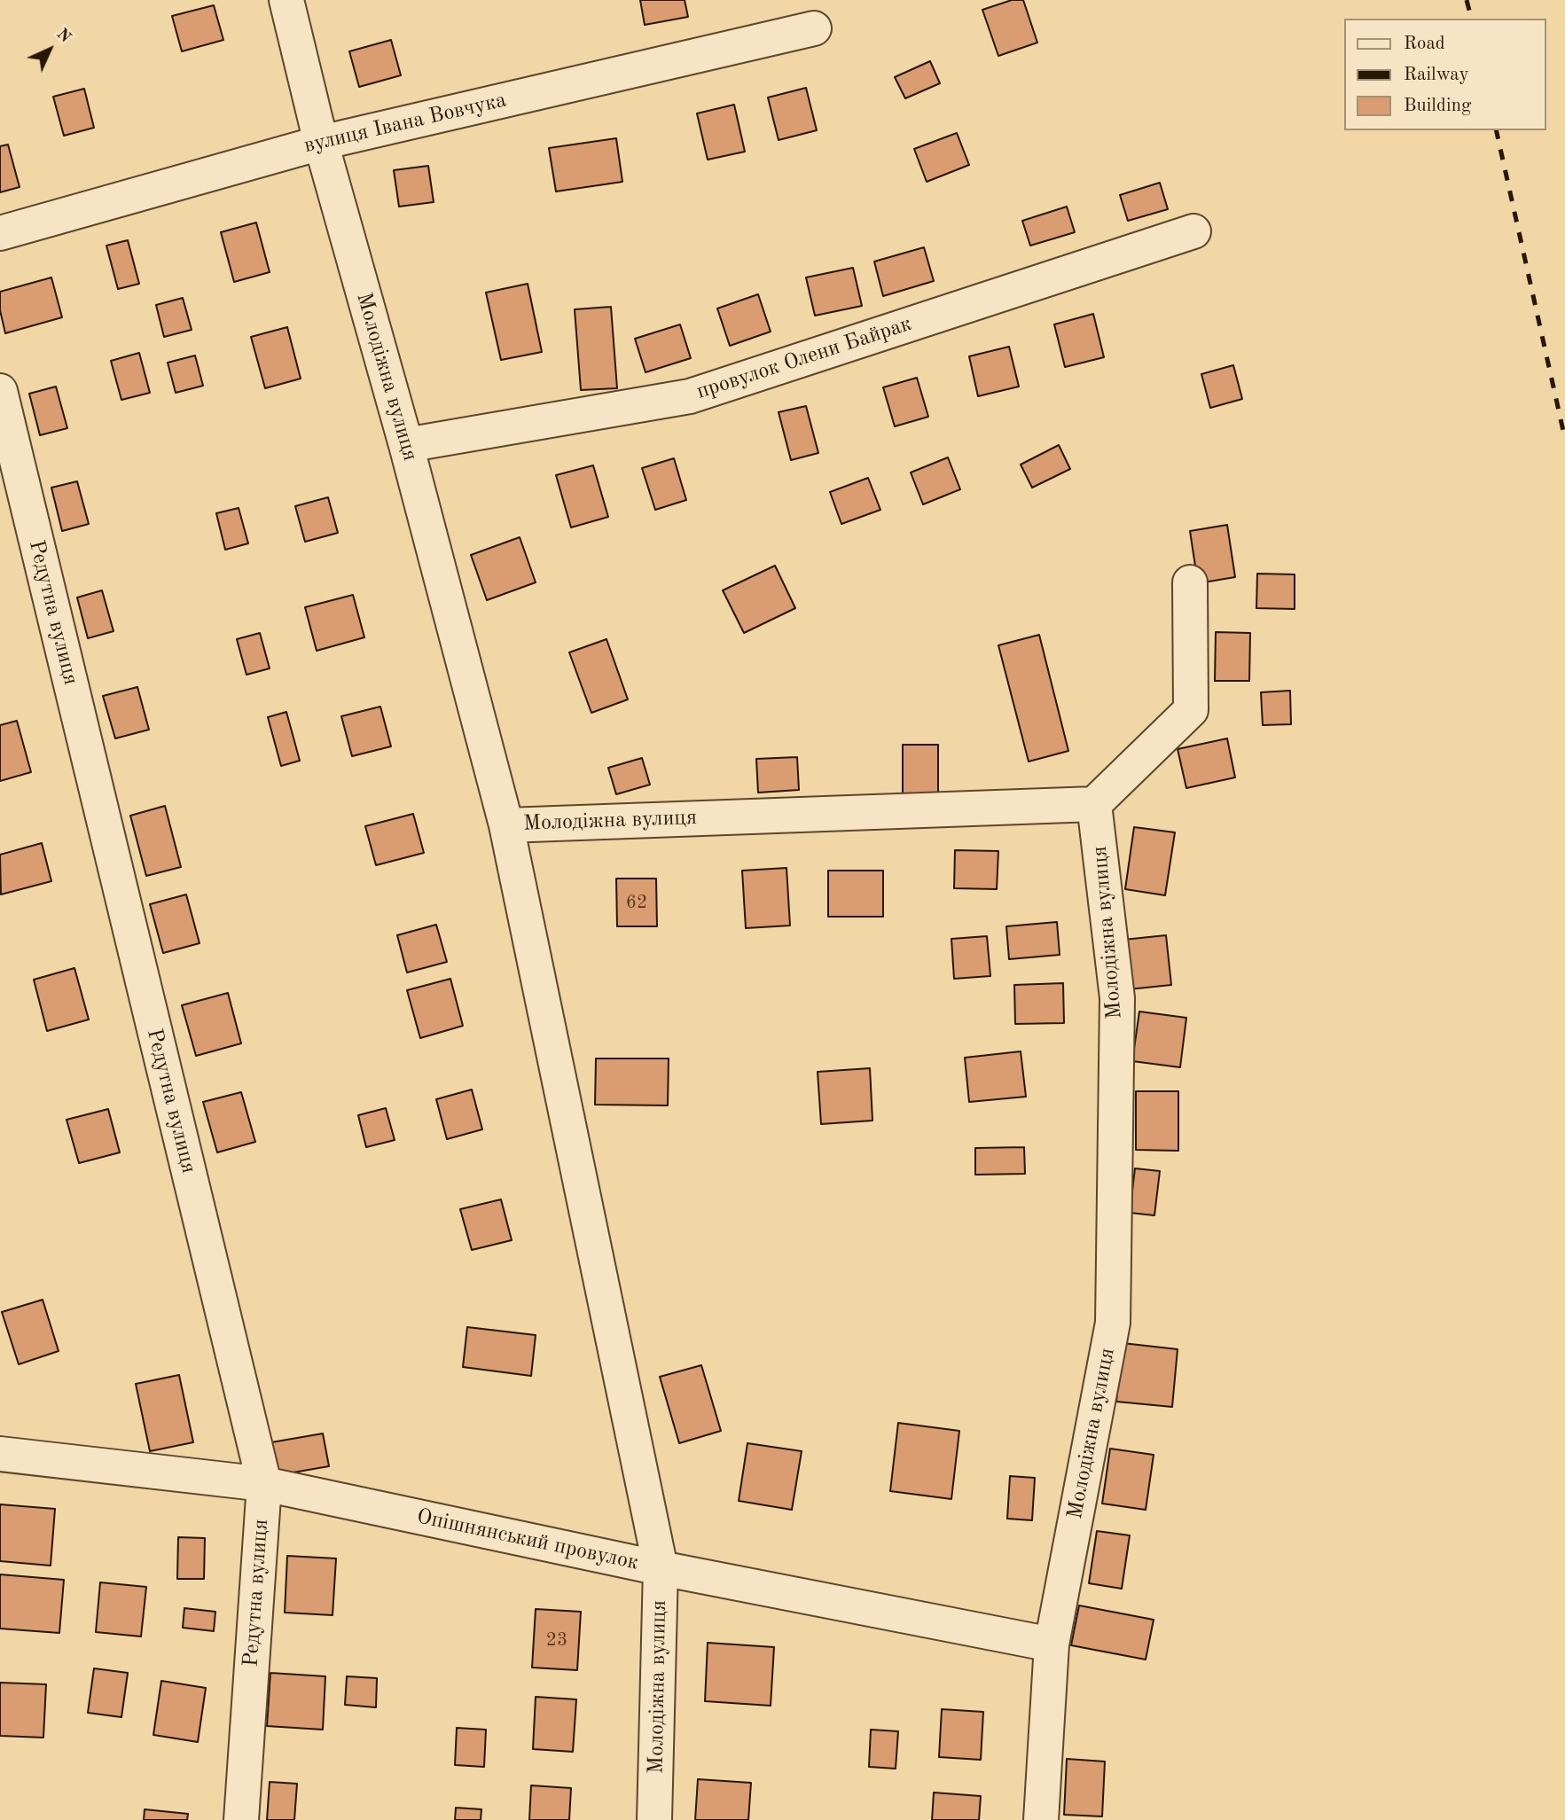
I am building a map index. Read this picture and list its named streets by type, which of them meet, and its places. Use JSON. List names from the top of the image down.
{
  "streets": {
    "street": [
      "вулиця Івана Вовчука",
      "провулок Олени Байрак",
      "Молодіжна вулиця",
      "Редутна вулиця",
      "Опішнянський провулок"
    ]
  },
  "crossings": [
    ["вулиця Івана Вовчука", "Молодіжна вулиця"],
    ["провулок Олени Байрак", "Молодіжна вулиця"],
    ["Молодіжна вулиця", "Опішнянський провулок"],
    ["Редутна вулиця", "Опішнянський провулок"]
  ],
  "house_numbers": ["62", "23"],
  "legend": ["Road", "Railway", "Building"],
  "north": "top right"
}
